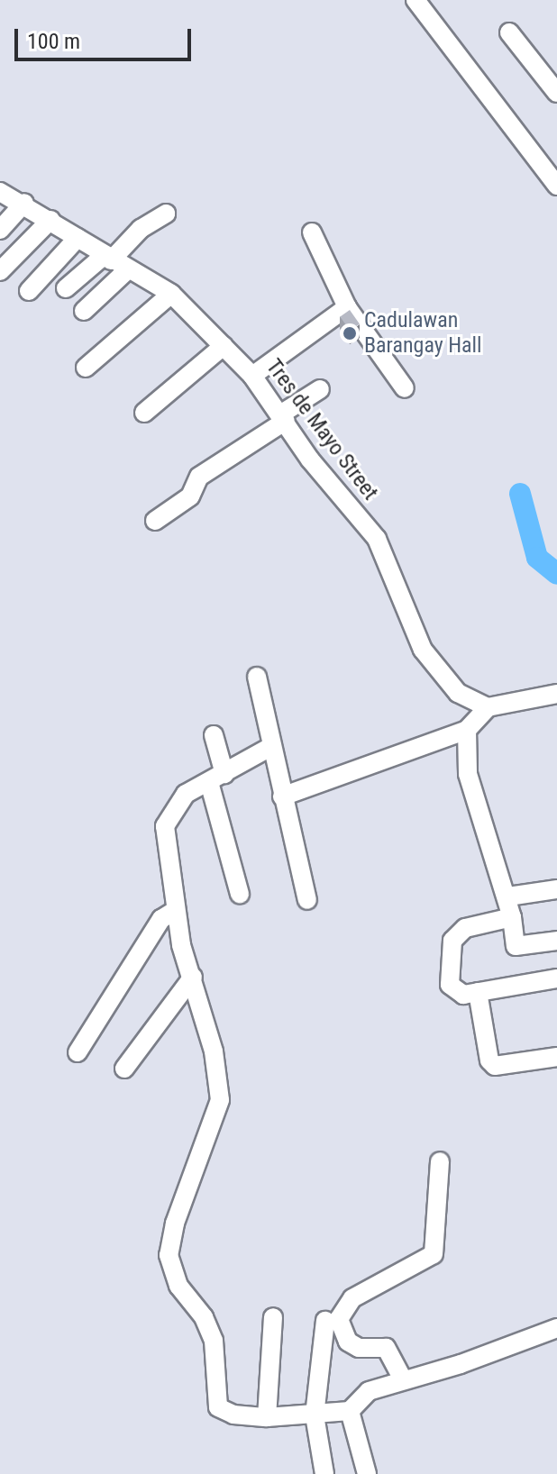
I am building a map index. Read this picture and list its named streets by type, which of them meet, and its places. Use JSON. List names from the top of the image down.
{
  "streets": {
    "street": ["Tres de Mayo Street"]
  },
  "places": ["Cadulawan Barangay Hall"],
  "scale_bar": "100 m"
}
